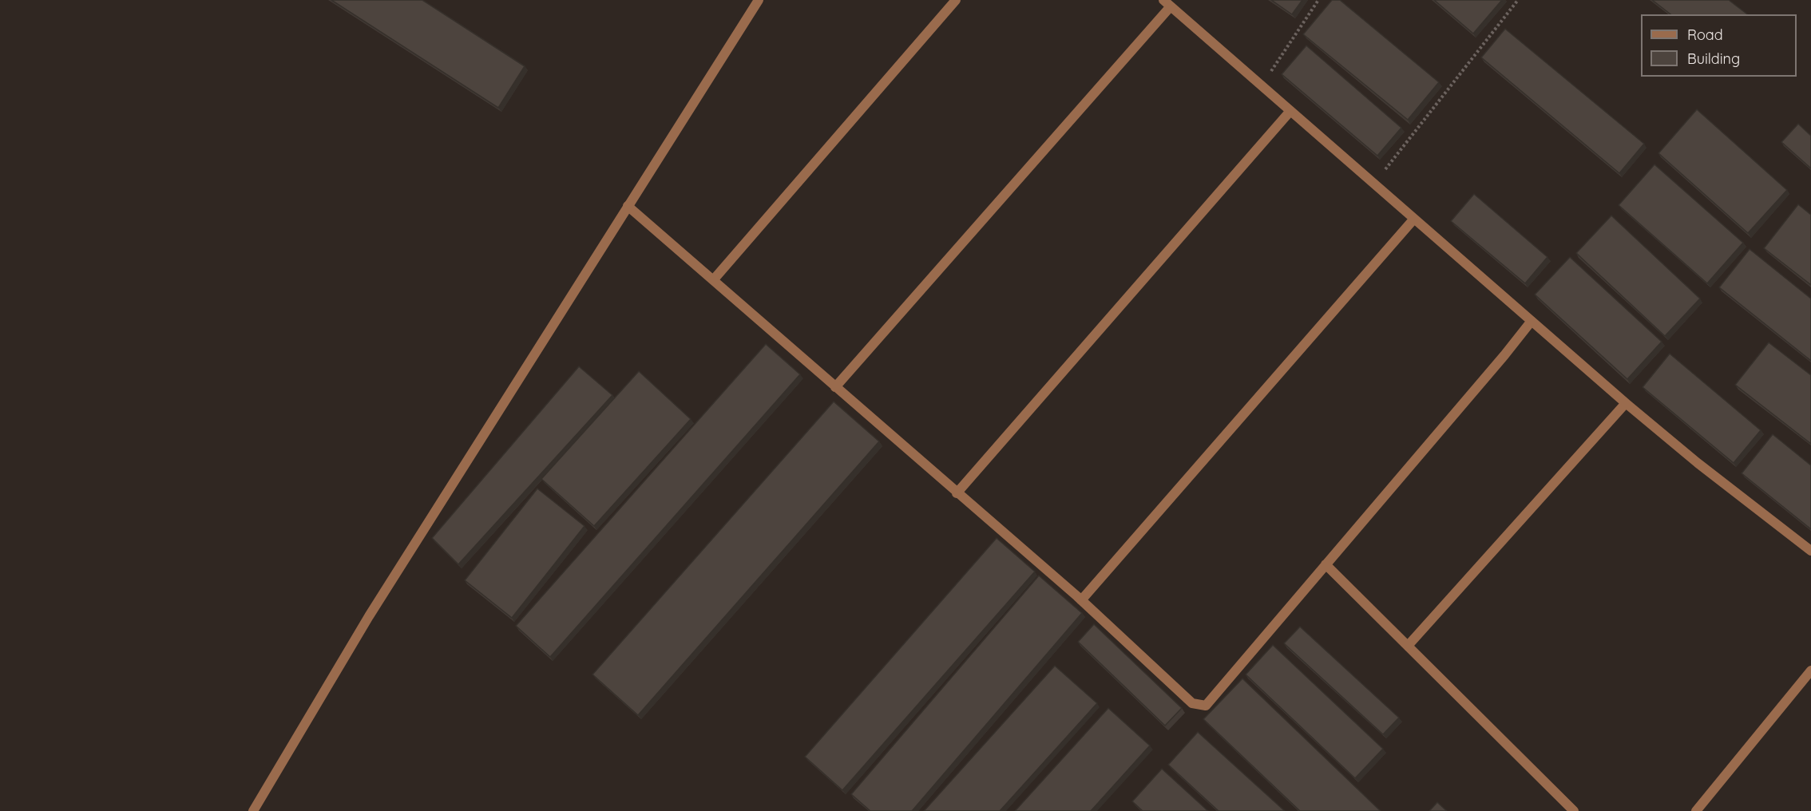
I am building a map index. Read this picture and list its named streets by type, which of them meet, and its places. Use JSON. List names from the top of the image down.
{
  "legend": ["Road", "Building"]
}
